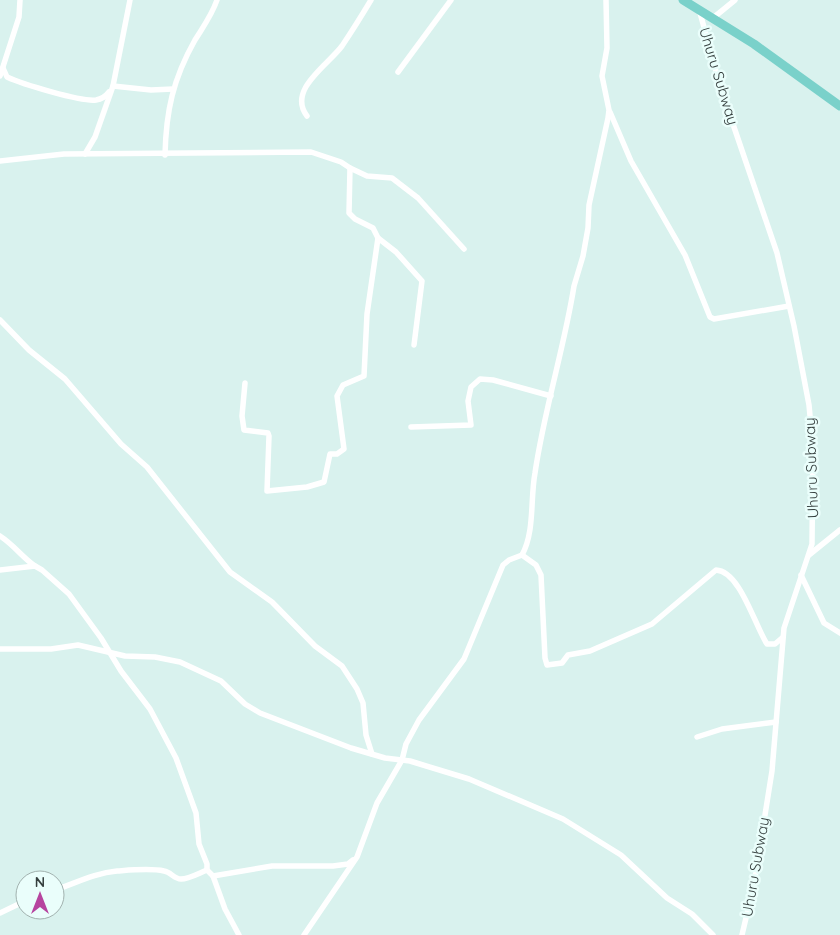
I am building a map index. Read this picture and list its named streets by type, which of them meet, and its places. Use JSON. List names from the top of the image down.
{
  "streets": {
    "street": ["Uhuru Subway"]
  },
  "north": "top"
}
